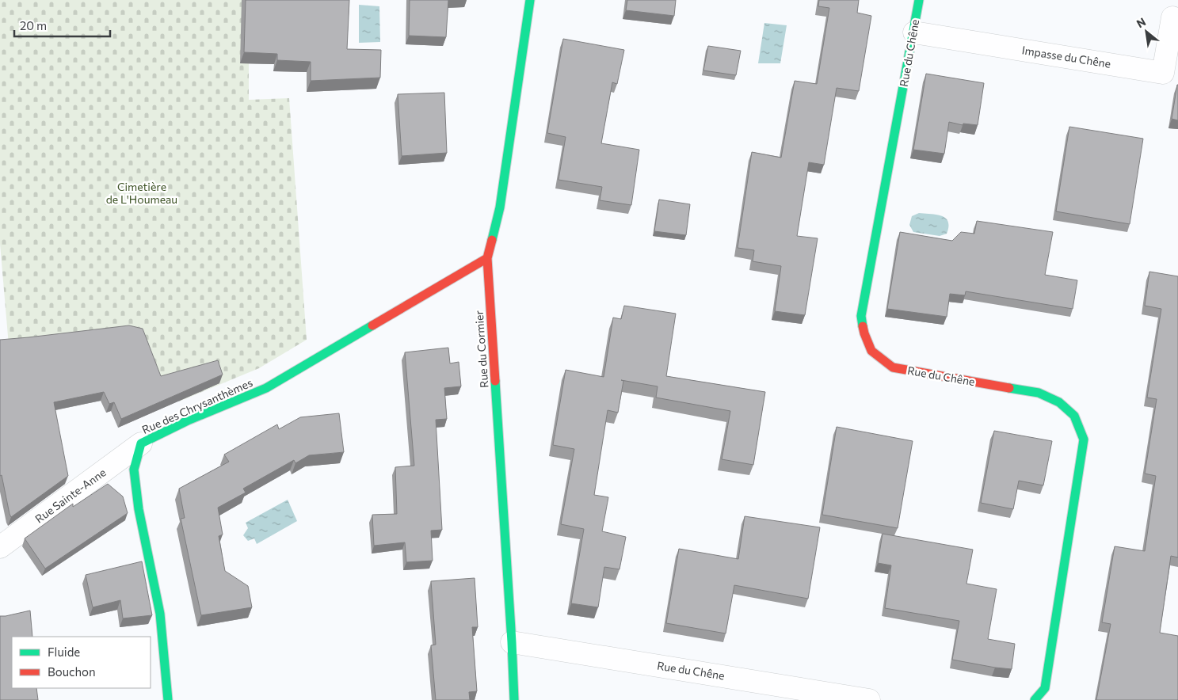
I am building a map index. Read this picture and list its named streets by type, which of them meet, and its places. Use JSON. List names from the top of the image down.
{
  "streets": {
    "street": [
      "Rue du Chêne",
      "Impasse du Chêne",
      "Rue du Cormier",
      "Rue des Chrysanthèmes",
      "Rue Sainte-Anne"
    ]
  },
  "crossings": [
    ["Rue du Chêne", "Impasse du Chêne"],
    ["Rue du Chêne", "Rue du Cormier"],
    ["Rue du Cormier", "Rue des Chrysanthèmes"],
    ["Rue des Chrysanthèmes", "Rue Sainte-Anne"]
  ],
  "parks": ["Cimetière de L'Houmeau"],
  "legend": ["Fluide", "Bouchon"],
  "scale_bar": "20 m",
  "north": "top left"
}
